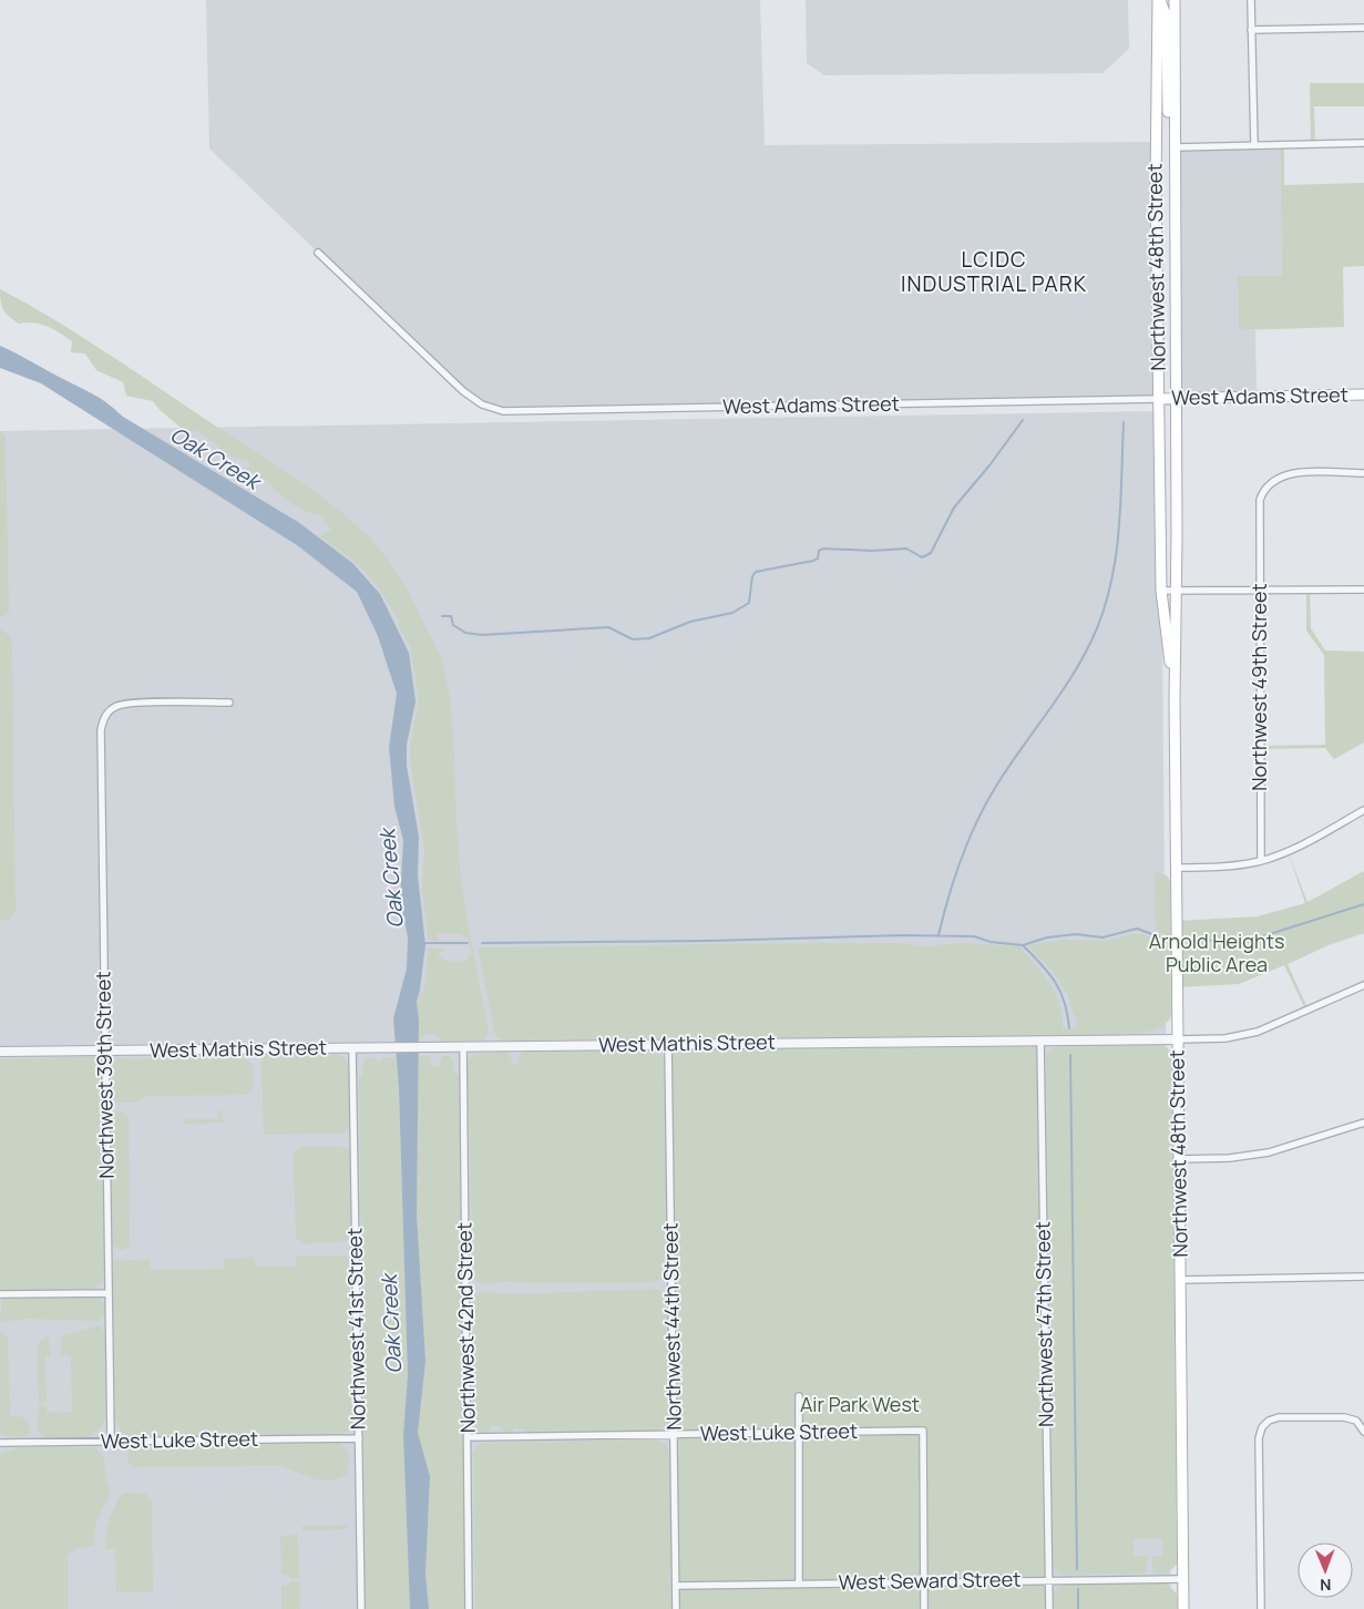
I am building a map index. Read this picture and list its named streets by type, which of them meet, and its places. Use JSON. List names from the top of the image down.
{
  "streets": {
    "main road": ["Northwest 48th Street", "West Adams Street"],
    "street": [
      "Northwest 49th Street",
      "West Mathis Street",
      "Northwest 39th Street",
      "Northwest 47th Street",
      "Northwest 44th Street",
      "Northwest 42nd Street",
      "Northwest 41st Street",
      "West Luke Street",
      "West Seward Street"
    ]
  },
  "crossings": [
    ["Northwest 48th Street", "West Adams Street"],
    ["Northwest 48th Street", "West Mathis Street"],
    ["Northwest 48th Street", "West Seward Street"],
    ["West Mathis Street", "Northwest 39th Street"],
    ["West Mathis Street", "Northwest 47th Street"],
    ["West Mathis Street", "Northwest 44th Street"],
    ["West Mathis Street", "Northwest 42nd Street"],
    ["West Mathis Street", "Northwest 41st Street"],
    ["Northwest 39th Street", "West Luke Street"],
    ["Northwest 47th Street", "West Seward Street"],
    ["Northwest 44th Street", "West Luke Street"],
    ["Northwest 44th Street", "West Seward Street"],
    ["Northwest 42nd Street", "West Luke Street"],
    ["Northwest 41st Street", "West Luke Street"],
    ["West Luke Street", "West Seward Street"]
  ],
  "districts": ["LCIDC INDUSTRIAL PARK"],
  "water": ["Oak Creek"],
  "parks": ["Arnold Heights Public Area", "Air Park West"],
  "north": "bottom"
}
